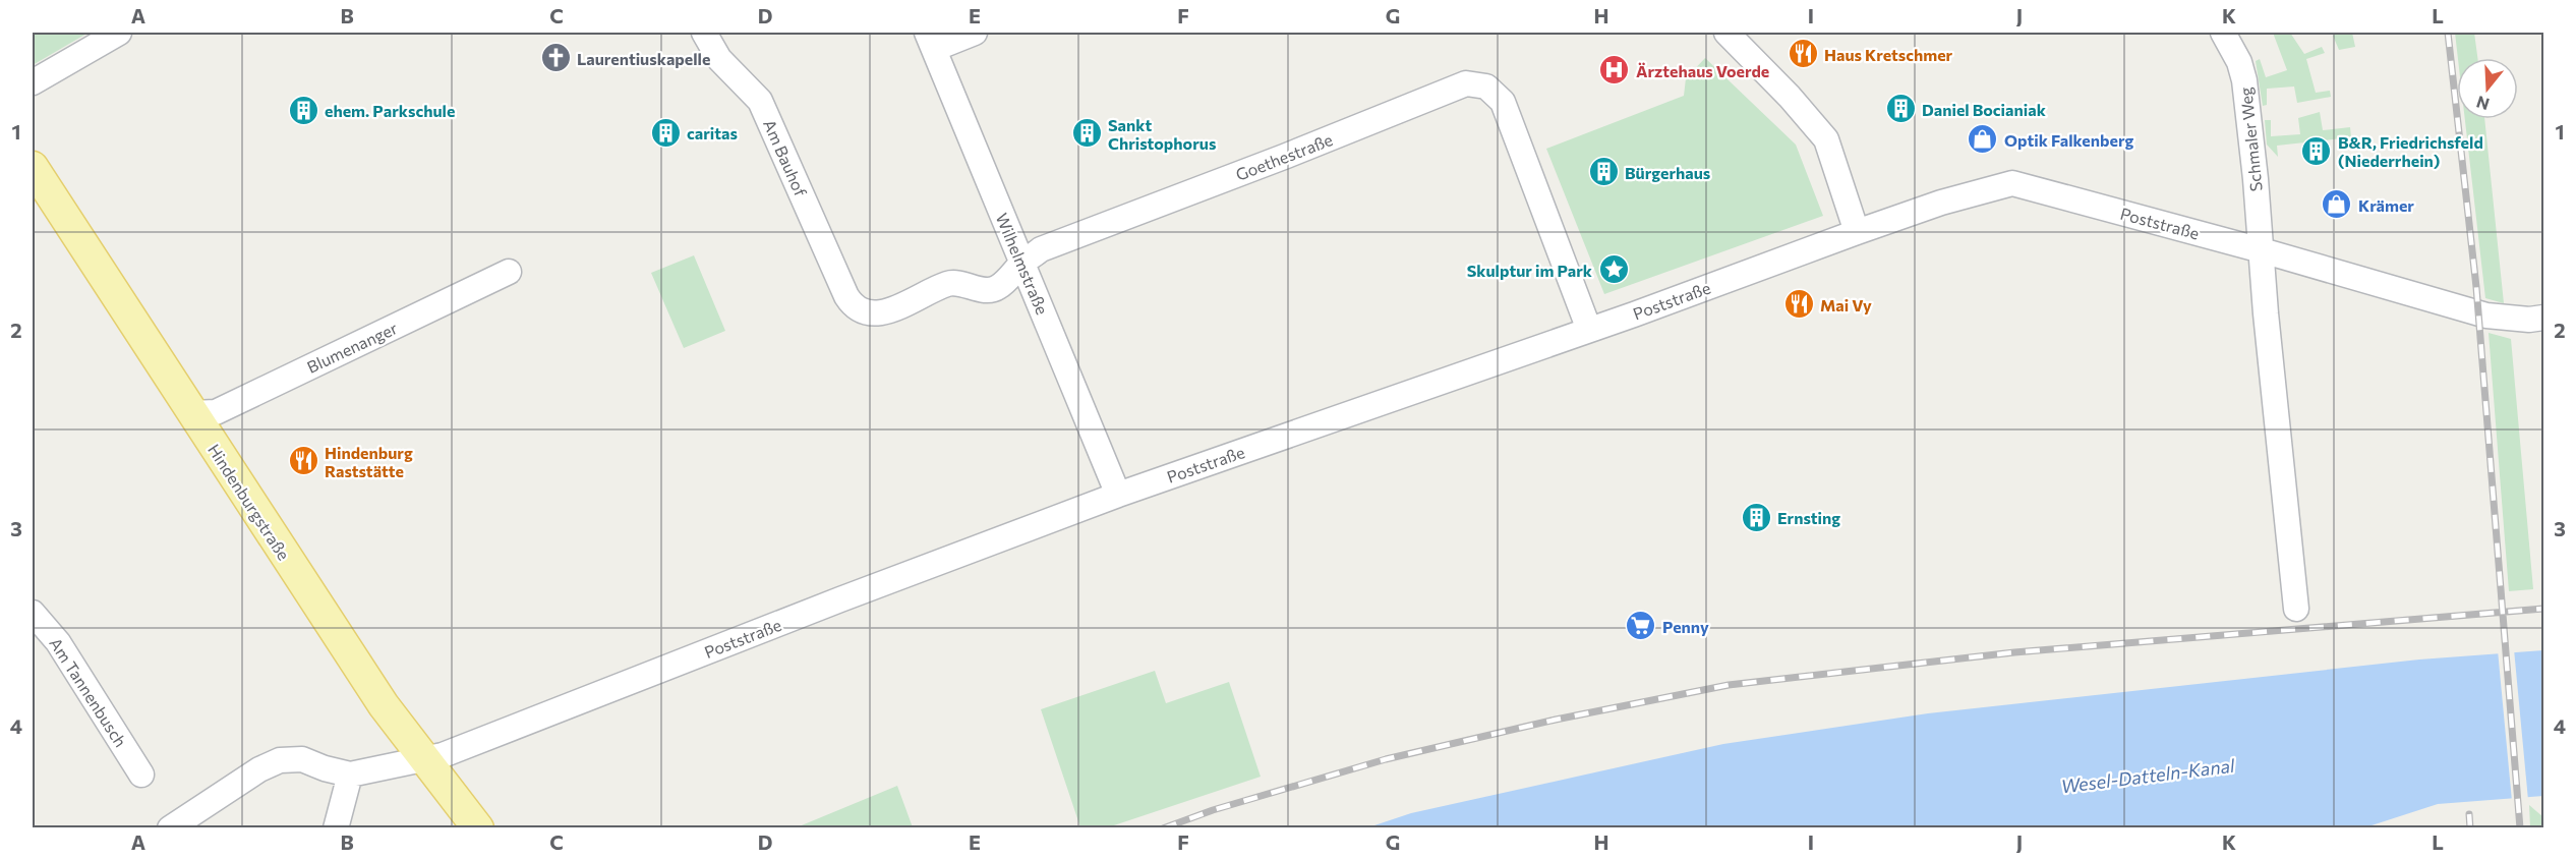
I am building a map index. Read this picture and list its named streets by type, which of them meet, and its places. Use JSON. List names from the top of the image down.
{
  "streets": {
    "main road": ["Hindenburgstraße"],
    "street": [
      "Schmaler Weg",
      "Goethestraße",
      "Am Bauhof",
      "Poststraße",
      "Wilhelmstraße",
      "Blumenanger",
      "Am Tannenbusch"
    ]
  },
  "crossings": [
    ["Schmaler Weg", "Poststraße"],
    ["Goethestraße", "Am Bauhof"],
    ["Goethestraße", "Poststraße"],
    ["Goethestraße", "Wilhelmstraße"],
    ["Poststraße", "Wilhelmstraße"],
    ["Poststraße", "Hindenburgstraße"],
    ["Blumenanger", "Hindenburgstraße"]
  ],
  "water": ["Wesel-Datteln-Kanal"],
  "places": {
    "restaurant": ["Haus Kretschmer", "Mai Vy", "Hindenburg Raststätte"],
    "church": ["Laurentiuskapelle"],
    "hospital": ["Ärztehaus Voerde"],
    "building": [
      "Daniel Bocianiak",
      "ehem. Parkschule",
      "caritas",
      "Sankt Christophorus",
      "B&R, Friedrichsfeld (Niederrhein)",
      "Bürgerhaus",
      "Ernsting"
    ],
    "shop": ["Optik Falkenberg", "Krämer"],
    "place": ["Skulptur im Park"],
    "supermarket": ["Penny"]
  },
  "north": "bottom",
  "grid": {
    "columns": [
      "A",
      "B",
      "C",
      "D",
      "E",
      "F",
      "G",
      "H",
      "I",
      "J",
      "K",
      "L"
    ],
    "rows": [
      "1",
      "2",
      "3",
      "4"
    ]
  }
}
